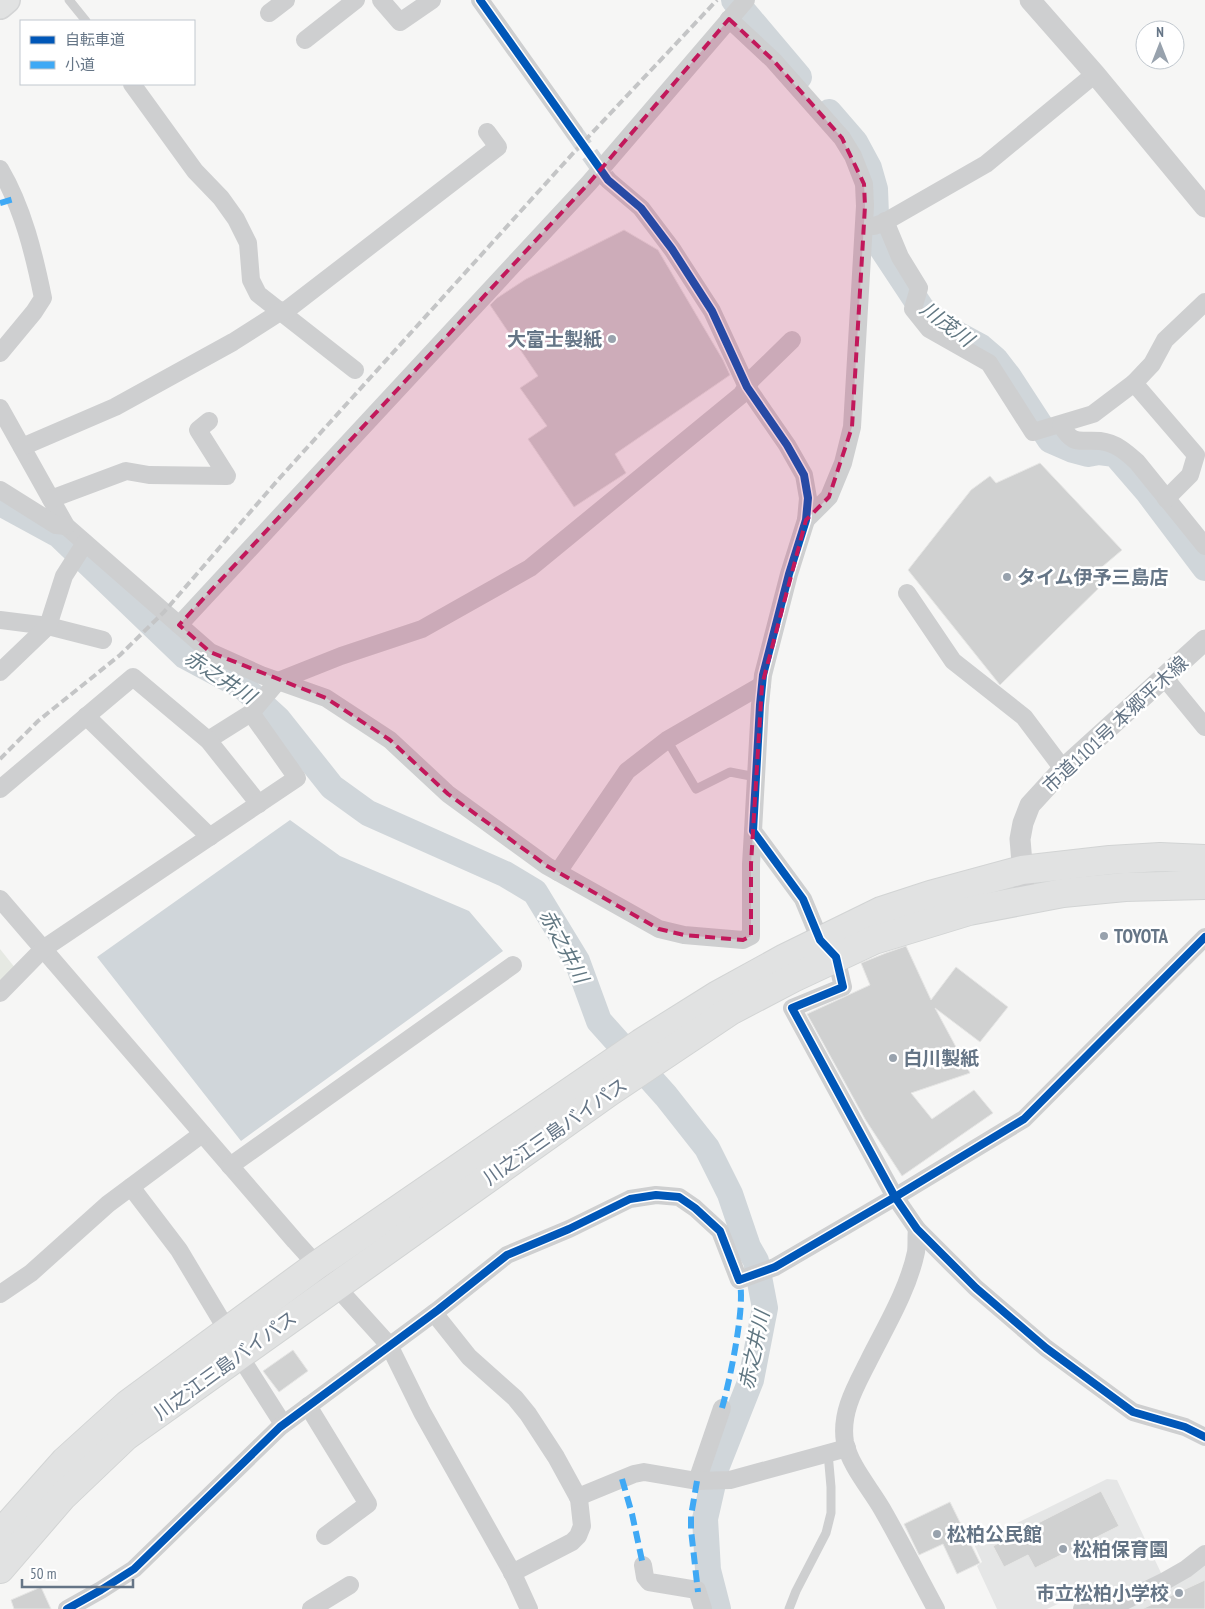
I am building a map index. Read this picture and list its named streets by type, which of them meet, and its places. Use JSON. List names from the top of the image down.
{
  "streets": {
    "highway": ["川之江三島バイパス"],
    "street": ["市道1101号 本郷平木線"]
  },
  "crossings": [
    ["市道1101号 本郷平木線", "川之江三島バイパス"]
  ],
  "water": ["川茂川", "赤之井川"],
  "places": [
    "大富士製紙",
    "タイム伊予三島店",
    "TOYOTA",
    "白川製紙",
    "松柏公民館",
    "松柏保育園",
    "市立松柏小学校"
  ],
  "legend": ["自転車道", "小道"],
  "scale_bar": "50 m",
  "north": "top"
}
